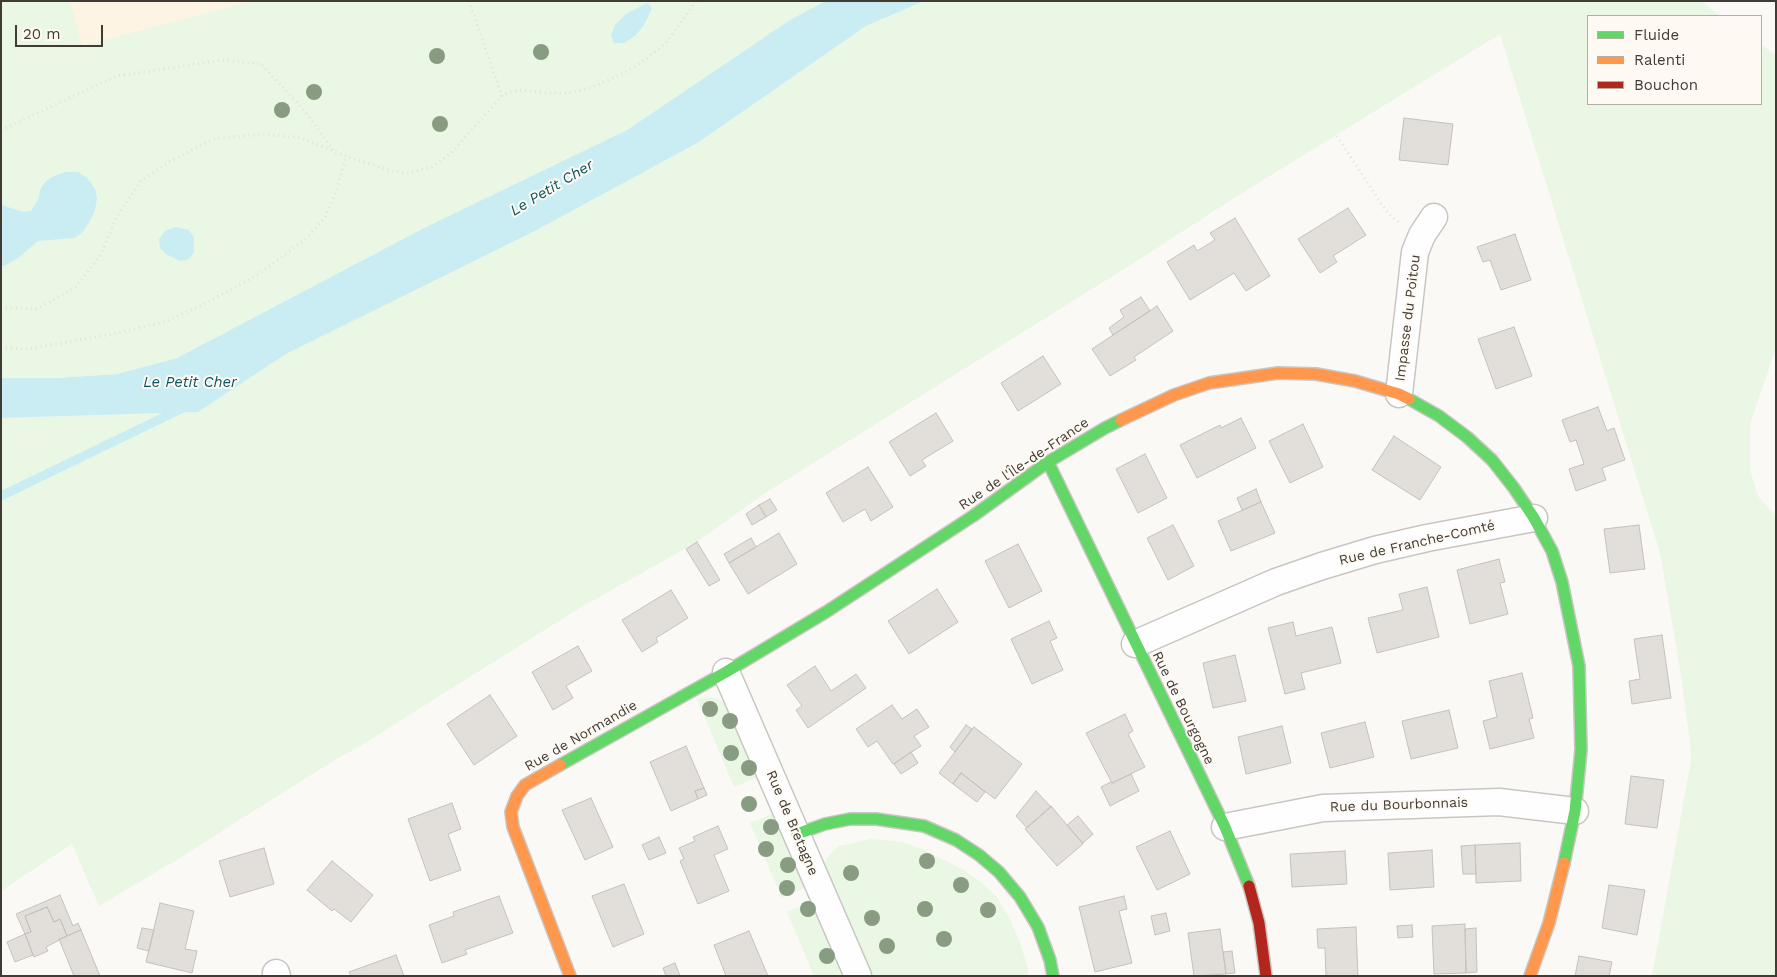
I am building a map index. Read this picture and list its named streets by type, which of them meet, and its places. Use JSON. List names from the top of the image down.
{
  "streets": {
    "street": [
      "Impasse du Poitou",
      "Rue de l'Île-de-France",
      "Rue de Franche-Comté",
      "Rue de Bourgogne",
      "Rue de Normandie",
      "Rue du Bourbonnais",
      "Rue de Bretagne"
    ]
  },
  "crossings": [
    ["Impasse du Poitou", "Rue de l'Île-de-France"],
    ["Rue de l'Île-de-France", "Rue de Franche-Comté"],
    ["Rue de l'Île-de-France", "Rue de Bourgogne"],
    ["Rue de l'Île-de-France", "Rue de Normandie"],
    ["Rue de l'Île-de-France", "Rue du Bourbonnais"],
    ["Rue de l'Île-de-France", "Rue de Bretagne"],
    ["Rue de Franche-Comté", "Rue de Bourgogne"],
    ["Rue de Bourgogne", "Rue du Bourbonnais"],
    ["Rue de Normandie", "Rue de Bretagne"]
  ],
  "water": ["Le Petit Cher"],
  "legend": ["Fluide", "Ralenti", "Bouchon"],
  "scale_bar": "20 m"
}
